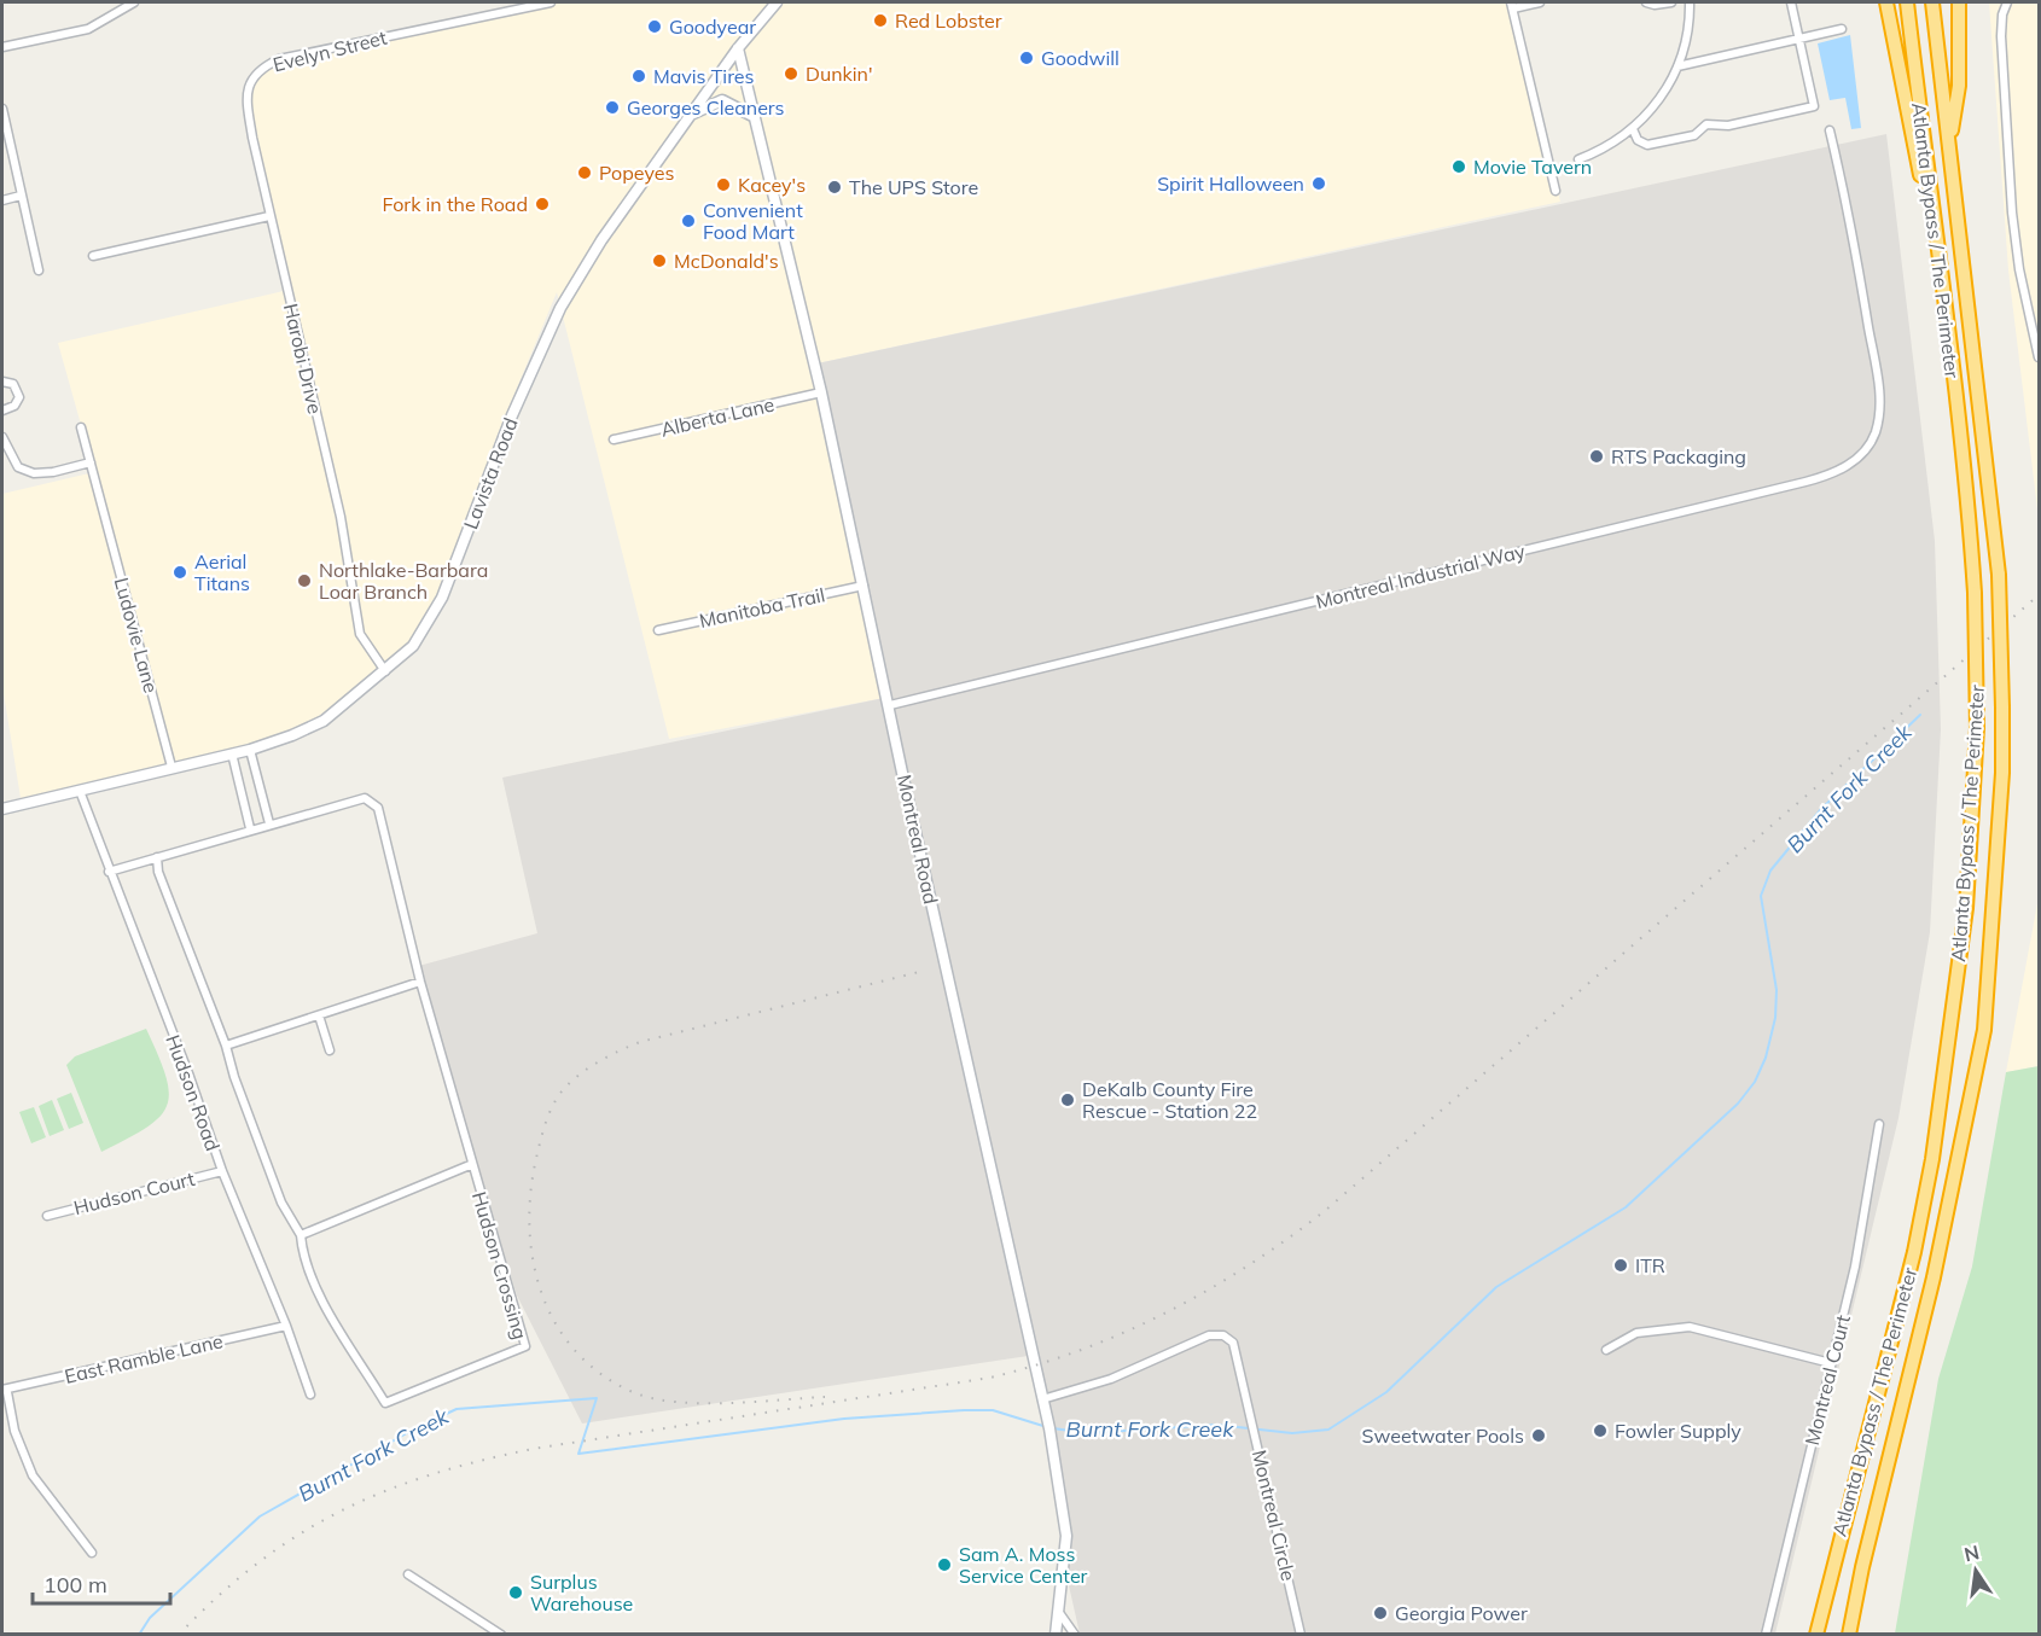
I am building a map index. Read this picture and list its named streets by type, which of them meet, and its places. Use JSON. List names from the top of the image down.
{
  "streets": {
    "highway": ["Atlanta Bypass / The Perimeter"],
    "street": [
      "Evelyn Street",
      "Harobi Drive",
      "Alberta Lane",
      "Lavista Road",
      "Montreal Industrial Way",
      "Manitoba Trail",
      "Ludovie Lane",
      "Montreal Road",
      "Hudson Road",
      "Hudson Court",
      "Hudson Crossing",
      "East Ramble Lane",
      "Montreal Court",
      "Montreal Circle"
    ]
  },
  "crossings": [
    ["Evelyn Street", "Harobi Drive"],
    ["Harobi Drive", "Lavista Road"],
    ["Alberta Lane", "Montreal Road"],
    ["Lavista Road", "Ludovie Lane"],
    ["Lavista Road", "Montreal Road"],
    ["Lavista Road", "Hudson Road"],
    ["Montreal Industrial Way", "Montreal Road"],
    ["Manitoba Trail", "Montreal Road"],
    ["Montreal Road", "Montreal Circle"],
    ["Hudson Road", "Hudson Court"],
    ["Hudson Road", "Hudson Crossing"],
    ["Hudson Road", "East Ramble Lane"]
  ],
  "water": ["Burnt Fork Creek"],
  "places": [
    "Red Lobster",
    "Goodyear",
    "Goodwill",
    "Dunkin'",
    "Mavis Tires",
    "Georges Cleaners",
    "Movie Tavern",
    "Popeyes",
    "Spirit Halloween",
    "Kacey's",
    "The UPS Store",
    "Fork in the Road",
    "Convenient Food Mart",
    "McDonald's",
    "RTS Packaging",
    "Aerial Titans",
    "Northlake-Barbara Loar Branch",
    "DeKalb County Fire Rescue - Station 22",
    "ITR",
    "Fowler Supply",
    "Sweetwater Pools",
    "Sam A. Moss Service Center",
    "Surplus Warehouse",
    "Georgia Power"
  ],
  "scale_bar": "100 m",
  "north": "top"
}
